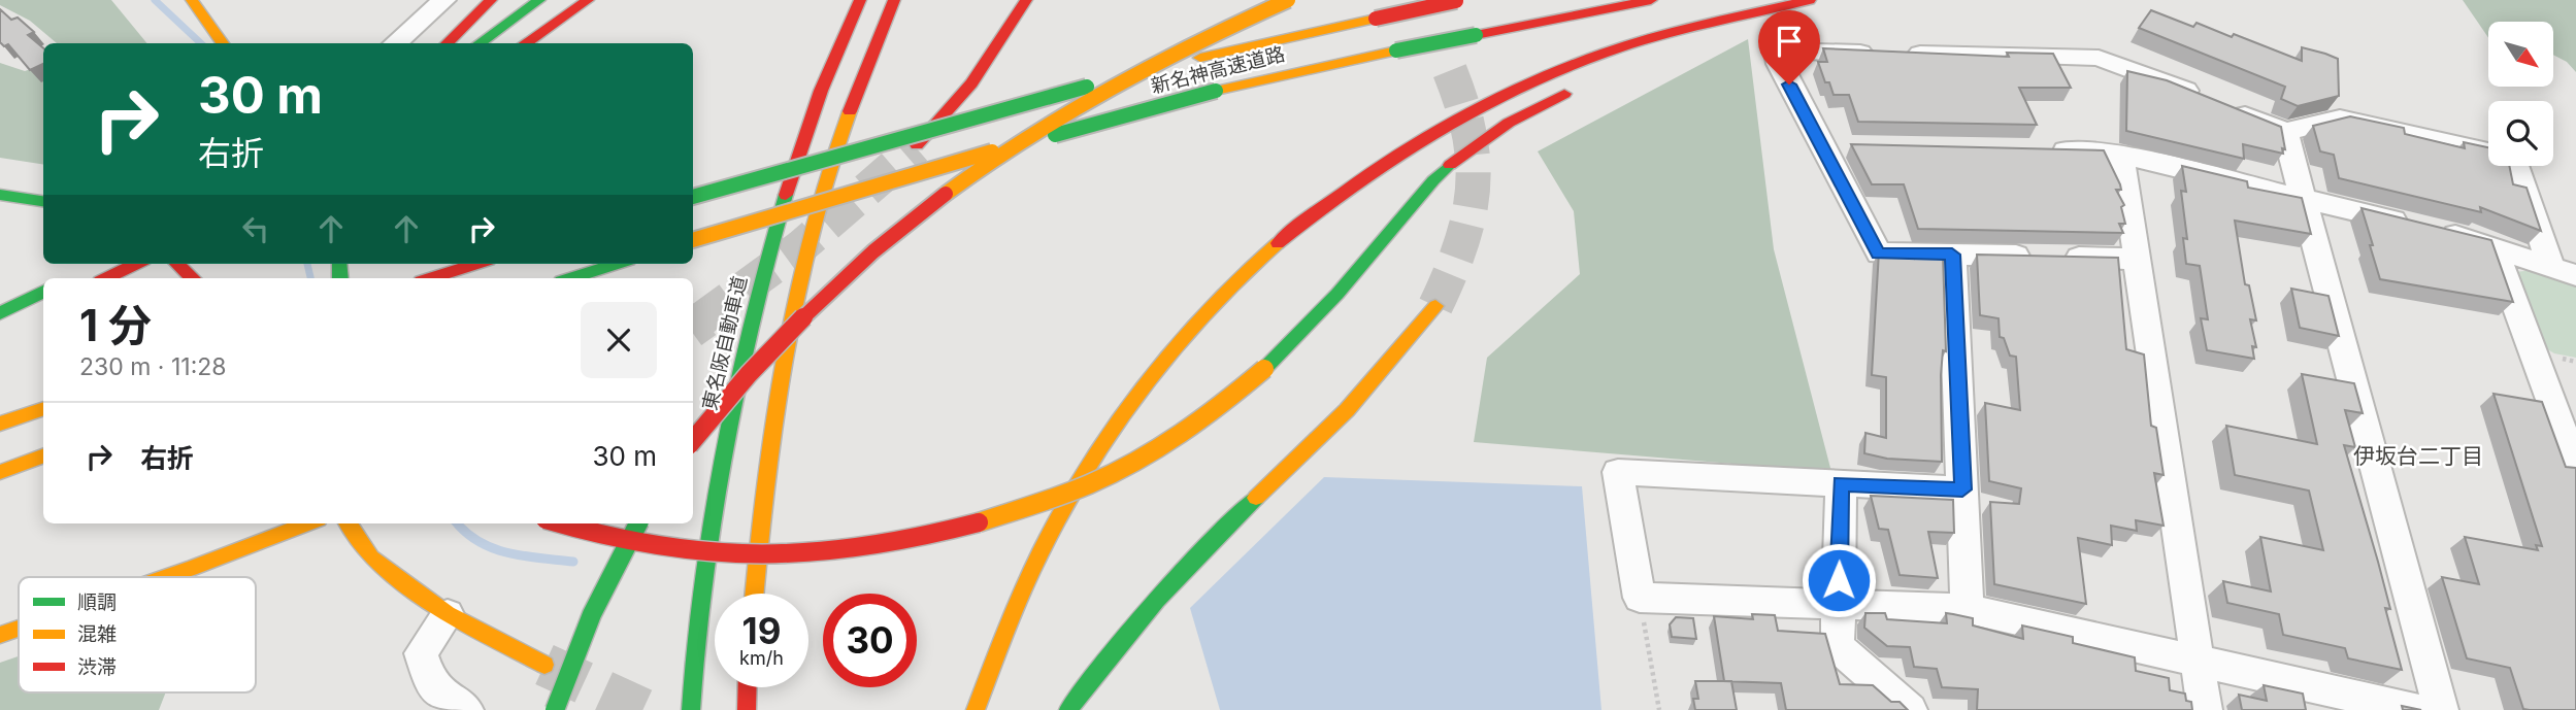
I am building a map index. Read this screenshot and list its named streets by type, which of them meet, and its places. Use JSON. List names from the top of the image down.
{
  "streets": {
    "main road": ["新名神高速道路", "東名阪自動車道"]
  },
  "districts": ["伊坂台二丁目"],
  "legend": ["順調", "混雑", "渋滞"],
  "north": "bottom right",
  "page": {
    "turn": ["30 m", "右折"],
    "heading": ["1 分", "230 m · 11:28"],
    "list": [
      {
        "name": "右折",
        "value": "30 m"
      }
    ],
    "speed": "19 km/h",
    "limit": "30"
  }
}
